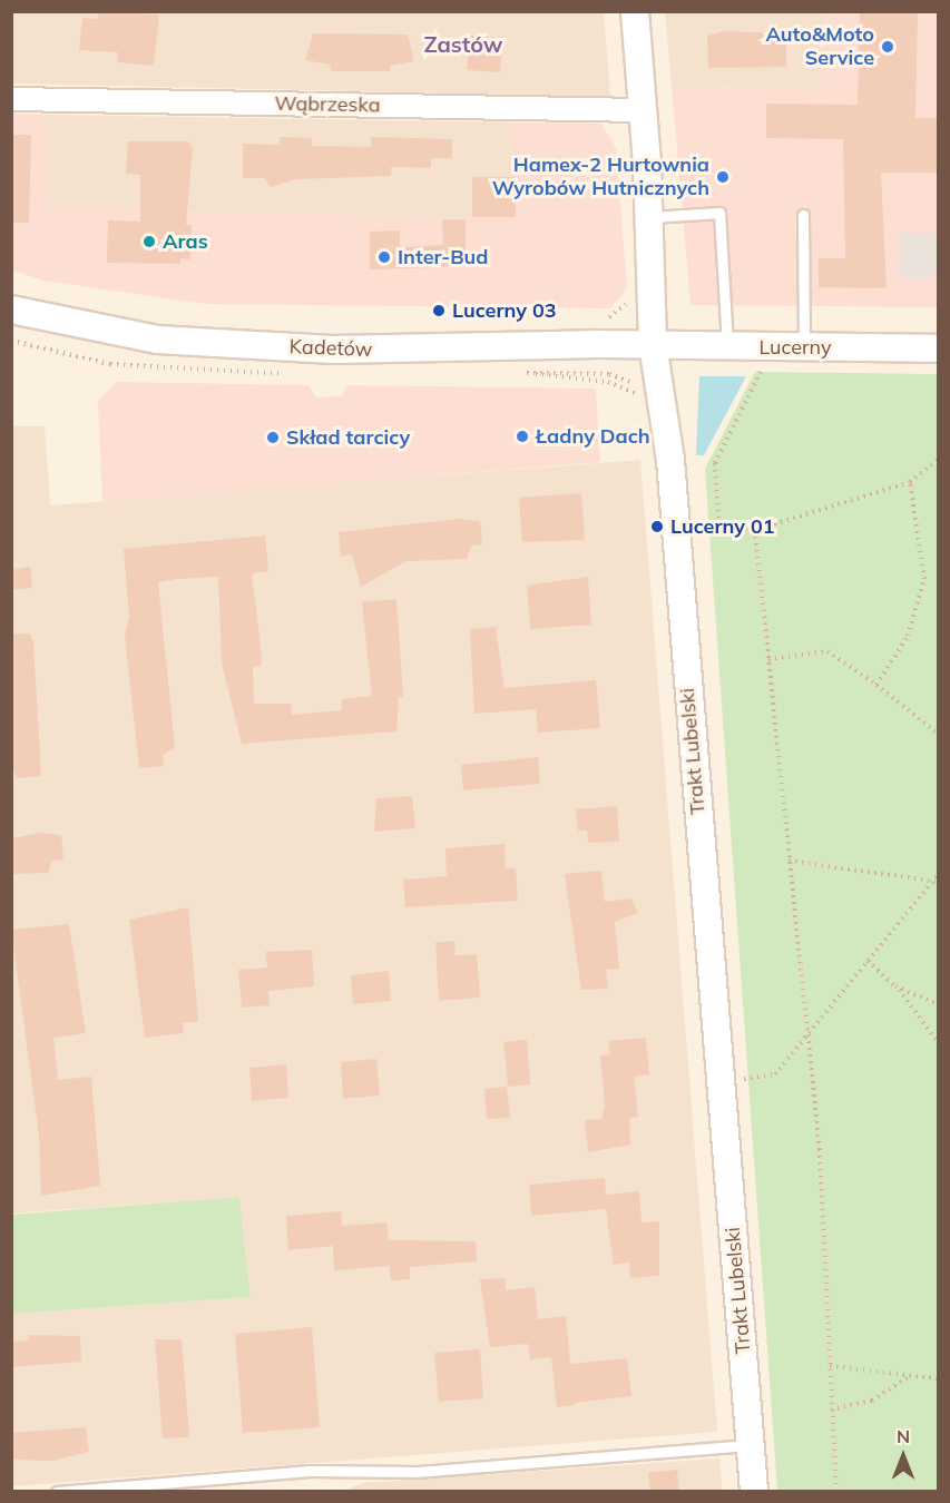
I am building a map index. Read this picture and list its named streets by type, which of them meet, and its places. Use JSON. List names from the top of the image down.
{
  "streets": {
    "street": [
      "Wąbrzeska",
      "Lucerny",
      "Kadetów",
      "Trakt Lubelski"
    ]
  },
  "crossings": [
    ["Wąbrzeska", "Trakt Lubelski"],
    ["Lucerny", "Kadetów"],
    ["Lucerny", "Trakt Lubelski"],
    ["Kadetów", "Trakt Lubelski"]
  ],
  "districts": ["Zastów"],
  "places": [
    "Auto&Moto Service",
    "Hamex-2 Hurtownia Wyrobów Hutnicznych",
    "Aras",
    "Inter-Bud",
    "Lucerny 03",
    "Ładny Dach",
    "Skład tarcicy",
    "Lucerny 01"
  ],
  "north": "top"
}
